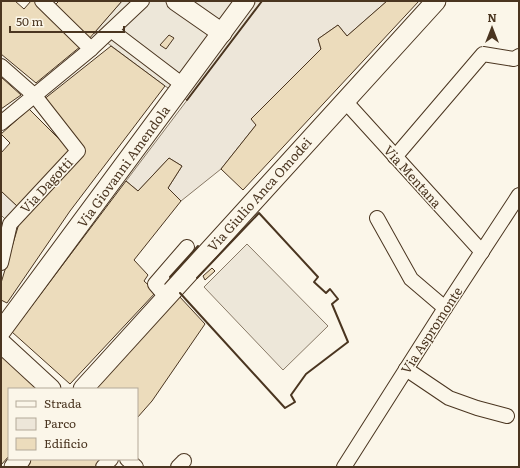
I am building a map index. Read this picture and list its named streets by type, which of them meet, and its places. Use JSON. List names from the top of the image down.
{
  "streets": {
    "main road": ["Via Giovanni Amendola", "Via Giulio Anca Omodei"],
    "street": ["Via Mentana", "Via Dagotti", "Via Aspromonte"]
  },
  "crossings": [
    ["Via Mentana", "Via Giulio Anca Omodei"],
    ["Via Mentana", "Via Aspromonte"]
  ],
  "legend": ["Strada", "Parco", "Edificio"],
  "scale_bar": "50 m",
  "north": "top"
}
